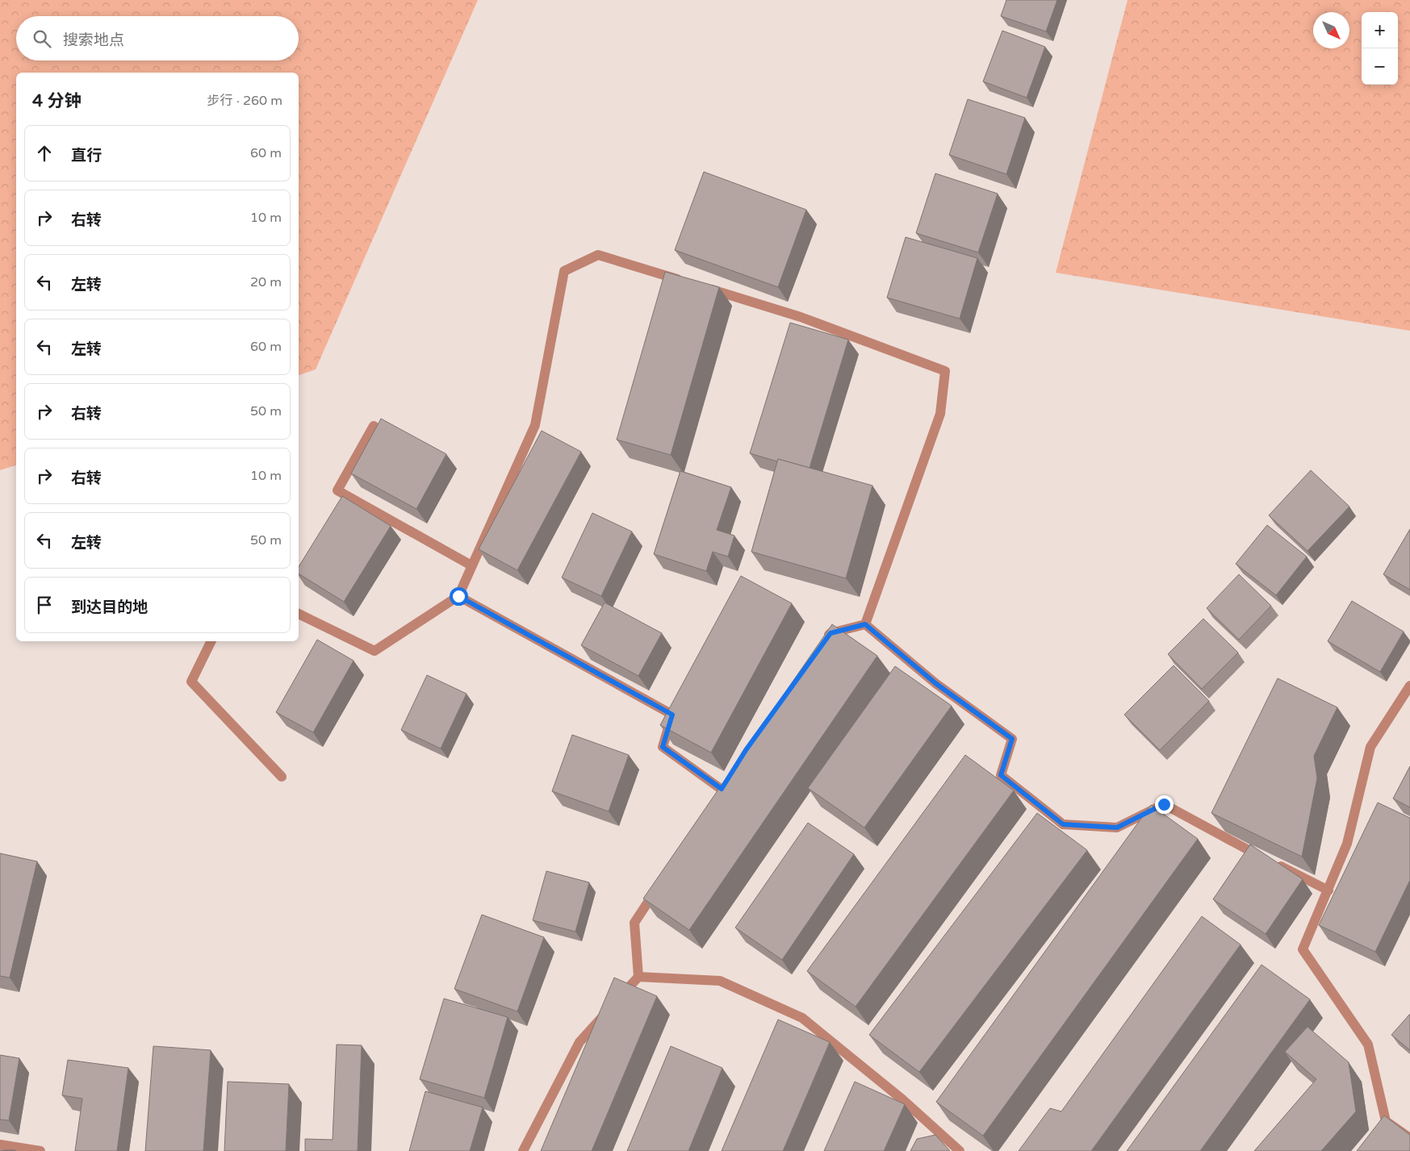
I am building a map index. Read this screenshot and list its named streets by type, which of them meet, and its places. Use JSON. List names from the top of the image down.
{
  "north": "bottom right",
  "page": {
    "map_buttons": ["+", "−"],
    "search": "搜索地点",
    "heading": ["4 分钟", "步行 · 260 m"],
    "list": [
      ["直行", "60 m"],
      ["右转", "10 m"],
      ["左转", "20 m"],
      ["左转", "60 m"],
      ["右转", "50 m"],
      ["右转", "10 m"],
      ["左转", "50 m"],
      "到达目的地"
    ]
  }
}
